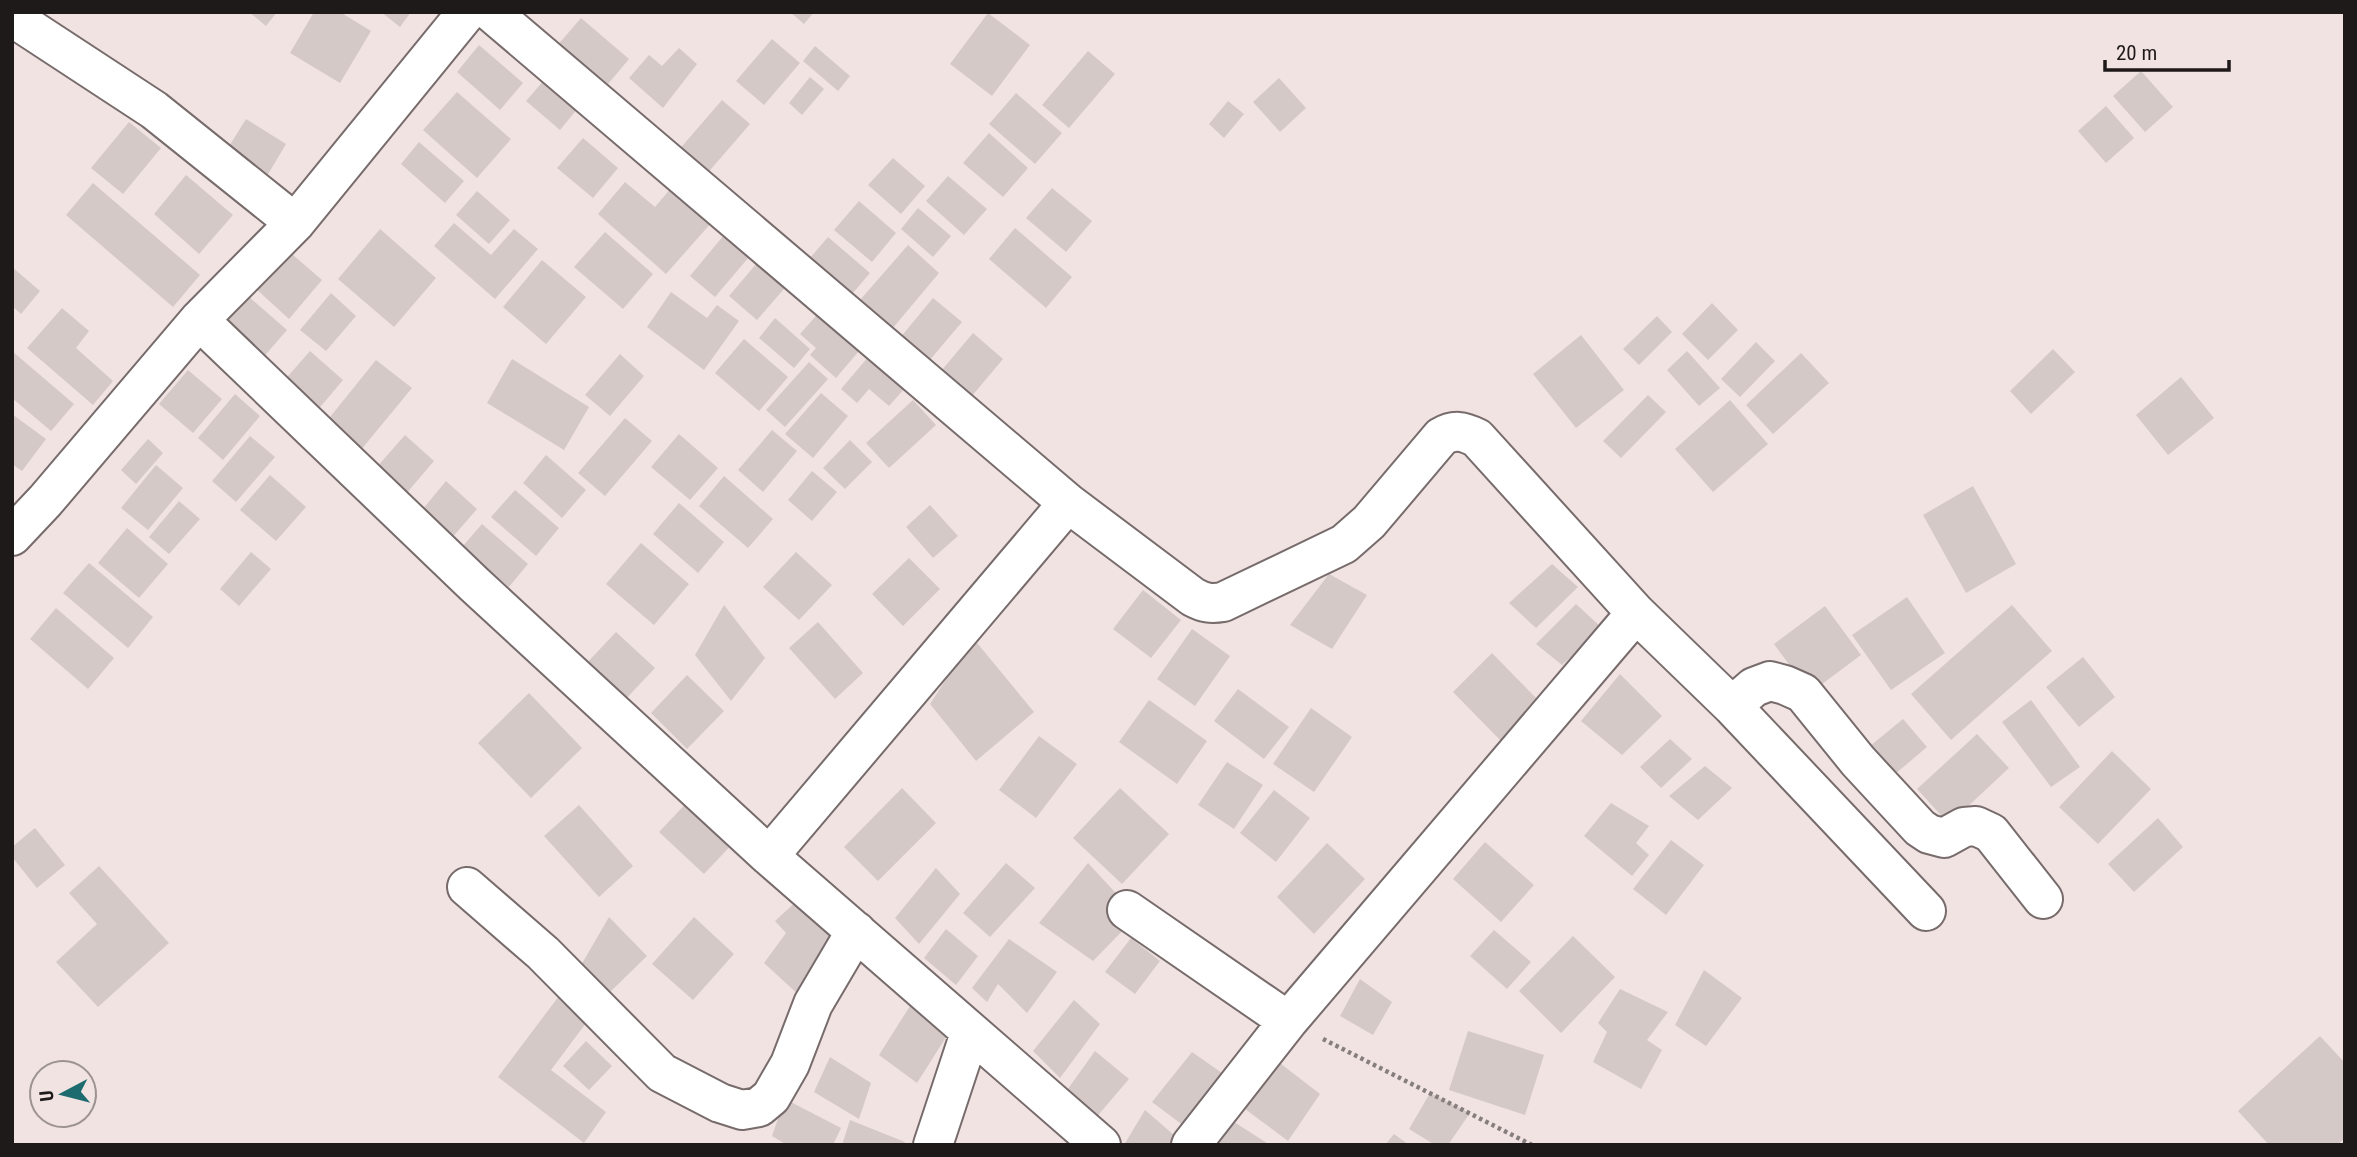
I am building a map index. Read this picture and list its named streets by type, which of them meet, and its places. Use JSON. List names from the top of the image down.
{
  "scale_bar": "20 m",
  "north": "left"
}
